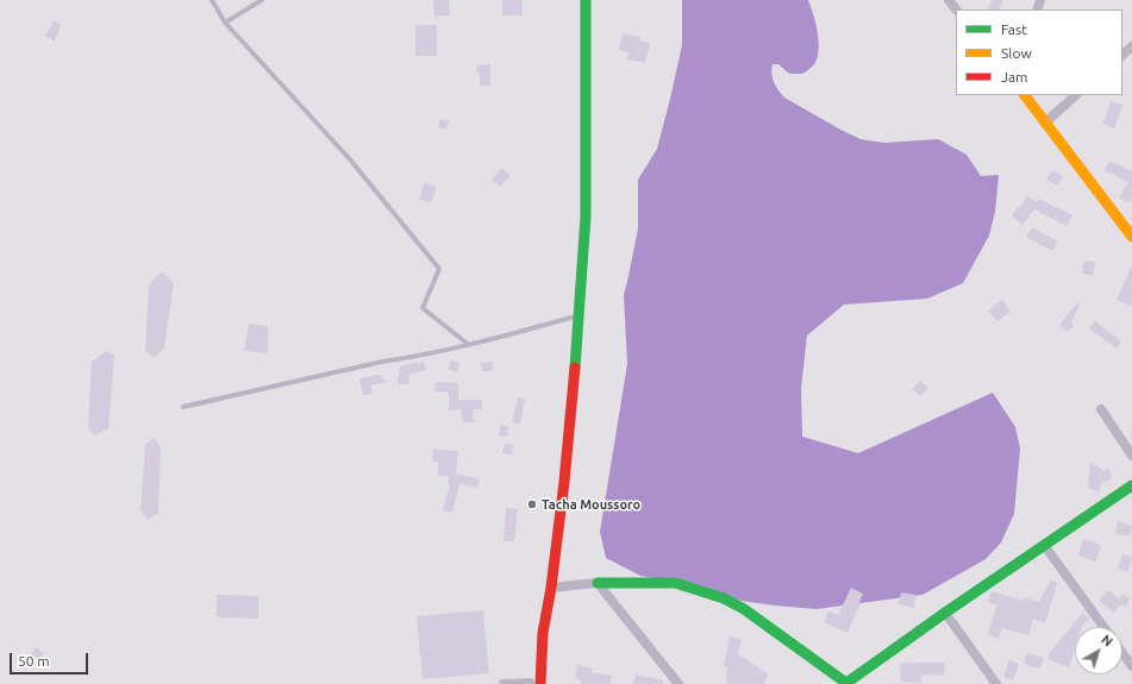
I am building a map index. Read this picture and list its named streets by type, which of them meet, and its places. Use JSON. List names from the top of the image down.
{
  "places": ["Tacha Moussoro"],
  "legend": ["Fast", "Slow", "Jam"],
  "scale_bar": "50 m",
  "north": "top right"
}
